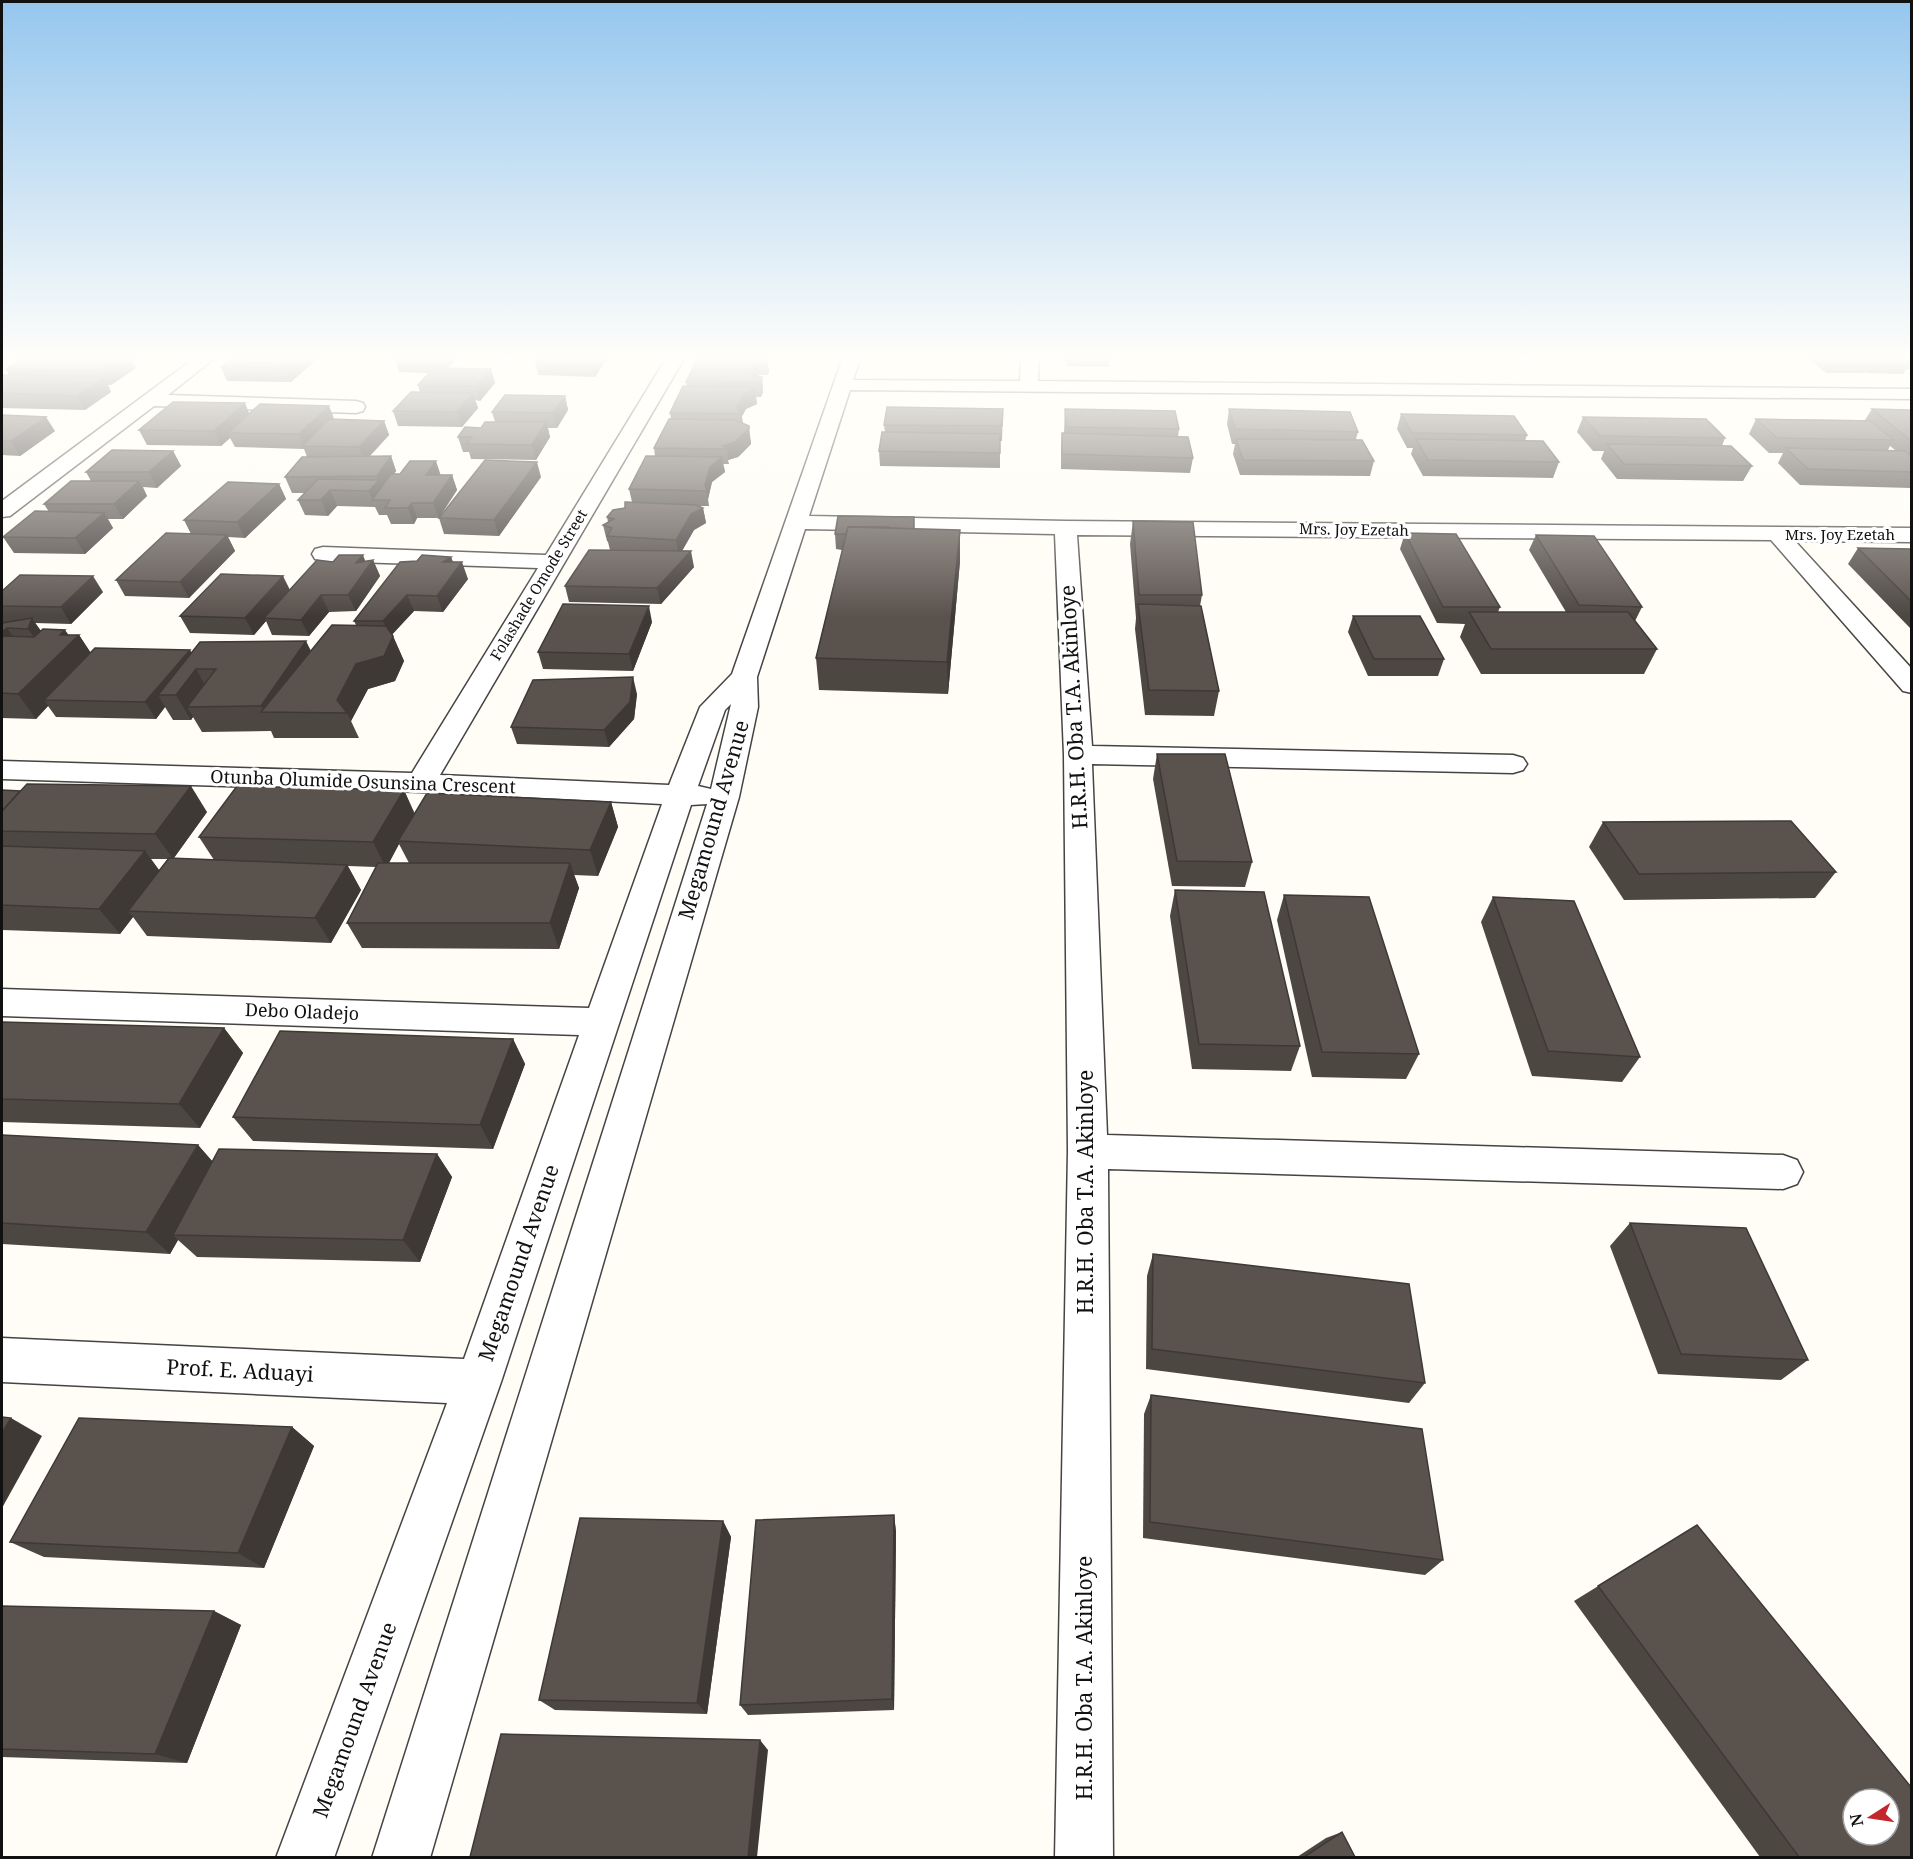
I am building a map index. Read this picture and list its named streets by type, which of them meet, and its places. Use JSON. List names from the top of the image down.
{
  "streets": {
    "street": [
      "Mrs. Joy Ezetah",
      "Folashade Omode Street",
      "H.R.H. Oba T.A. Akinloye",
      "Otunba Olumide Osunsina Crescent",
      "Megamound Avenue",
      "Debo Oladejo",
      "Prof. E. Aduayi"
    ]
  },
  "crossings": [
    ["Mrs. Joy Ezetah", "H.R.H. Oba T.A. Akinloye"],
    ["Mrs. Joy Ezetah", "Megamound Avenue"],
    ["Folashade Omode Street", "Otunba Olumide Osunsina Crescent"],
    ["Otunba Olumide Osunsina Crescent", "Megamound Avenue"],
    ["Megamound Avenue", "Debo Oladejo"],
    ["Megamound Avenue", "Prof. E. Aduayi"]
  ],
  "north": "left"
}
